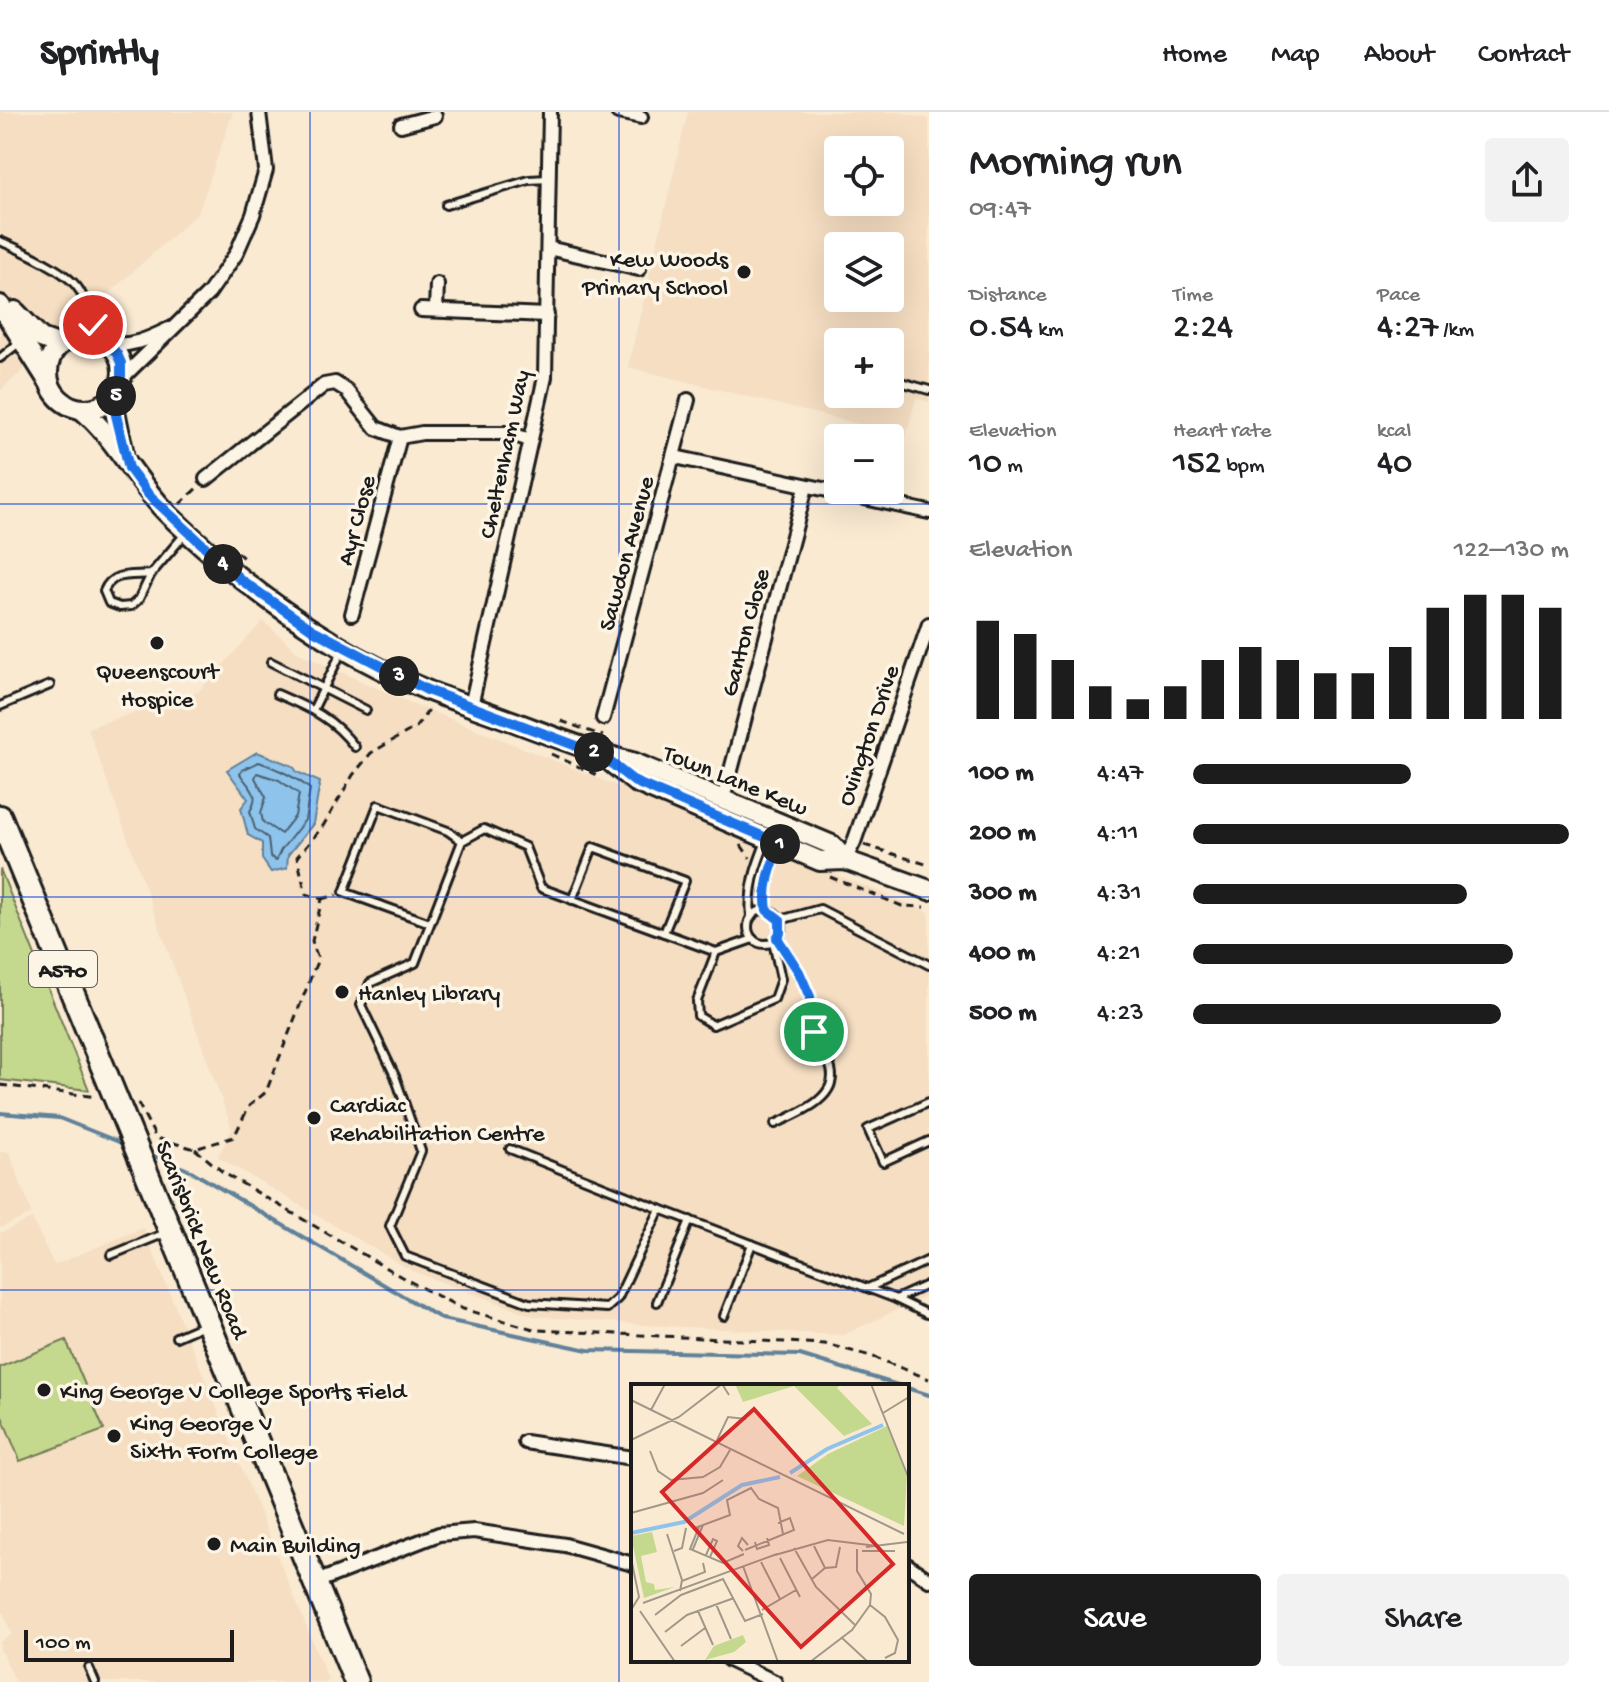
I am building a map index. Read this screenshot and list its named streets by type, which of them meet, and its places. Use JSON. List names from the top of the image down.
{
  "streets": {
    "highway": ["A570", "Scarisbrick New Road"],
    "street": [
      "Cheltenham Way",
      "Ayr Close",
      "Sawdon Avenue",
      "Ganton Close",
      "Ovington Drive",
      "Town Lane Kew"
    ]
  },
  "crossings": [
    ["Cheltenham Way", "Town Lane Kew"],
    ["Ovington Drive", "Town Lane Kew"]
  ],
  "places": [
    "Kew Woods Primary School",
    "Queenscourt Hospice",
    "Hanley Library",
    "Cardiac Rehabilitation Centre",
    "King George V College Sports Field",
    "King George V Sixth Form College",
    "Main Building"
  ],
  "scale_bar": "100 m",
  "page": {
    "header": "Sprintly",
    "nav": [
      "Home",
      "Map",
      "About",
      "Contact"
    ],
    "heading": ["Morning run", "09:47"],
    "map_buttons": ["+", "−"],
    "stats": [
      ["Distance", "0.54 km"],
      ["Time", "2:24"],
      ["Pace", "4:27 /km"],
      ["Elevation", "10 m"],
      ["Heart rate", "152 bpm"],
      ["kcal", "40"]
    ],
    "pins": [
      "5",
      "4",
      "3",
      "2",
      "1"
    ],
    "chart": ["Elevation", "122–130 m"],
    "list": [
      {
        "name": "100 m",
        "note": "4:47"
      },
      {
        "name": "200 m",
        "note": "4:11"
      },
      {
        "name": "300 m",
        "note": "4:31"
      },
      {
        "name": "400 m",
        "note": "4:21"
      },
      {
        "name": "500 m",
        "note": "4:23"
      }
    ],
    "buttons": ["Save", "Share"],
    "scale": "100 m"
  }
}
